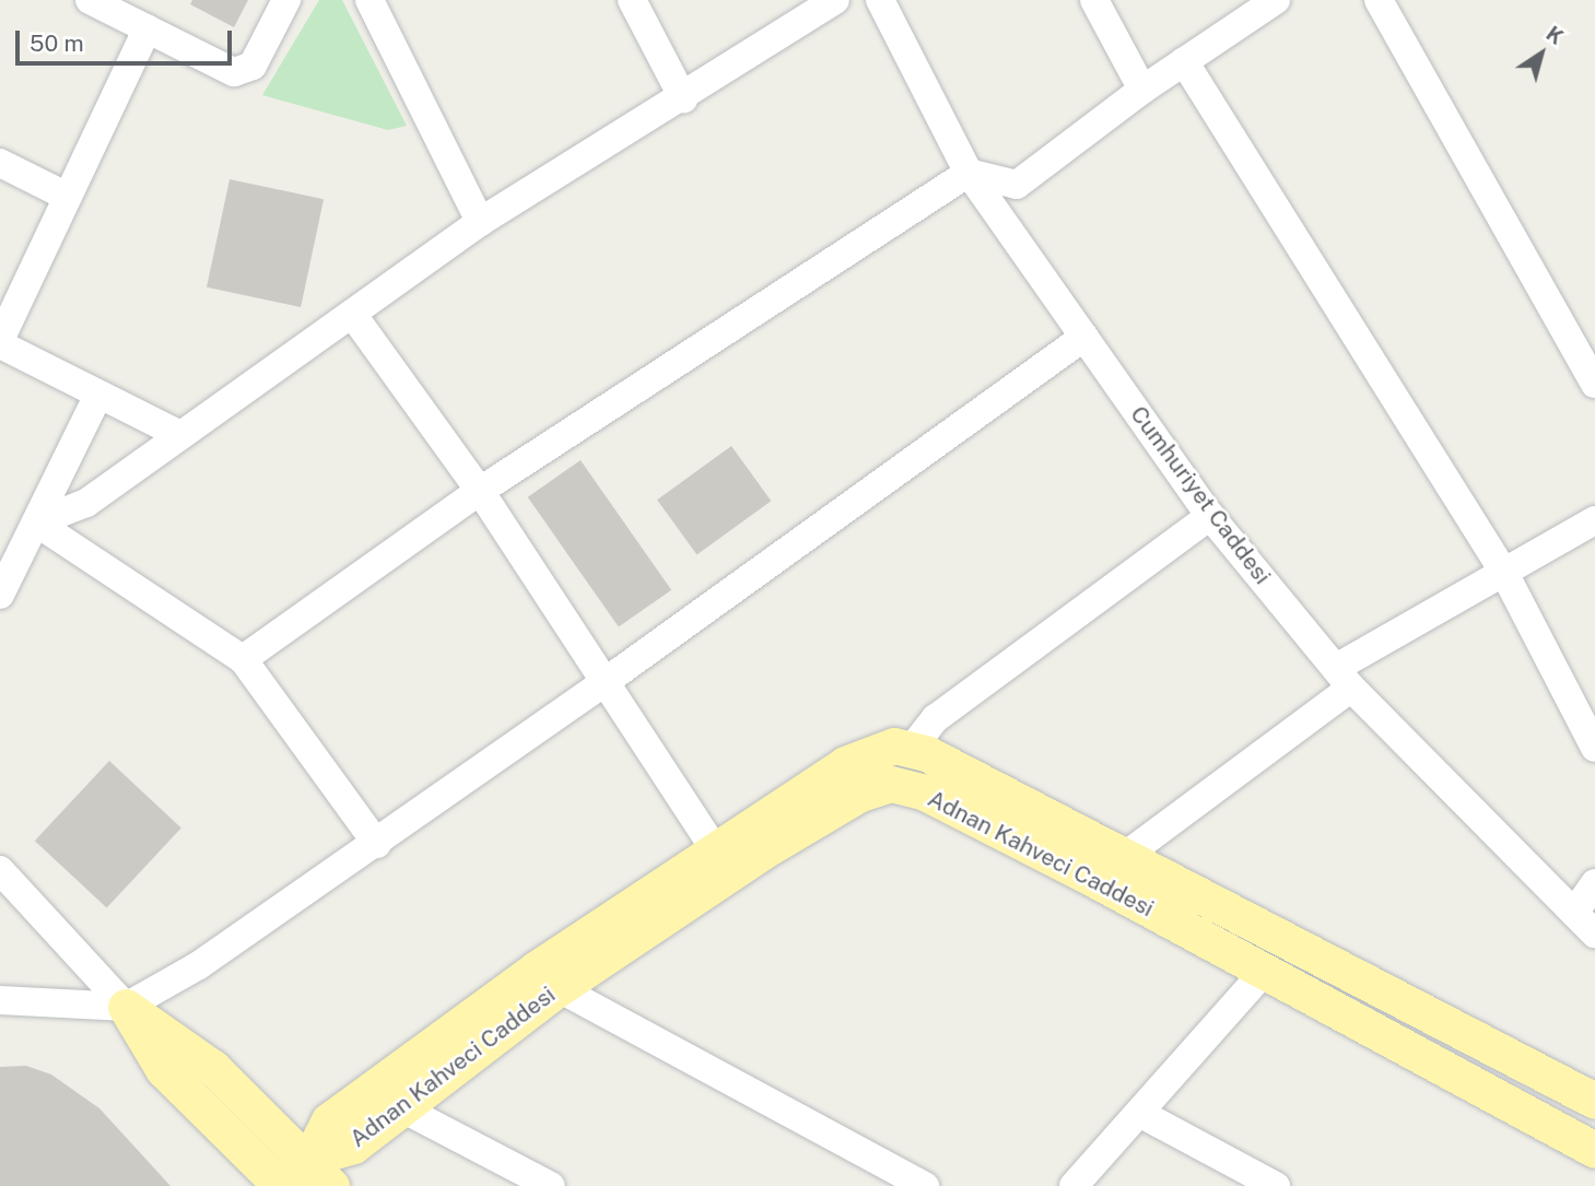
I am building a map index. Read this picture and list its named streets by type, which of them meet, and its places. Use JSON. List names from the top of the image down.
{
  "streets": {
    "main road": ["Adnan Kahveci Caddesi"],
    "street": ["Cumhuriyet Caddesi"]
  },
  "scale_bar": "50 m",
  "north": "top right"
}
